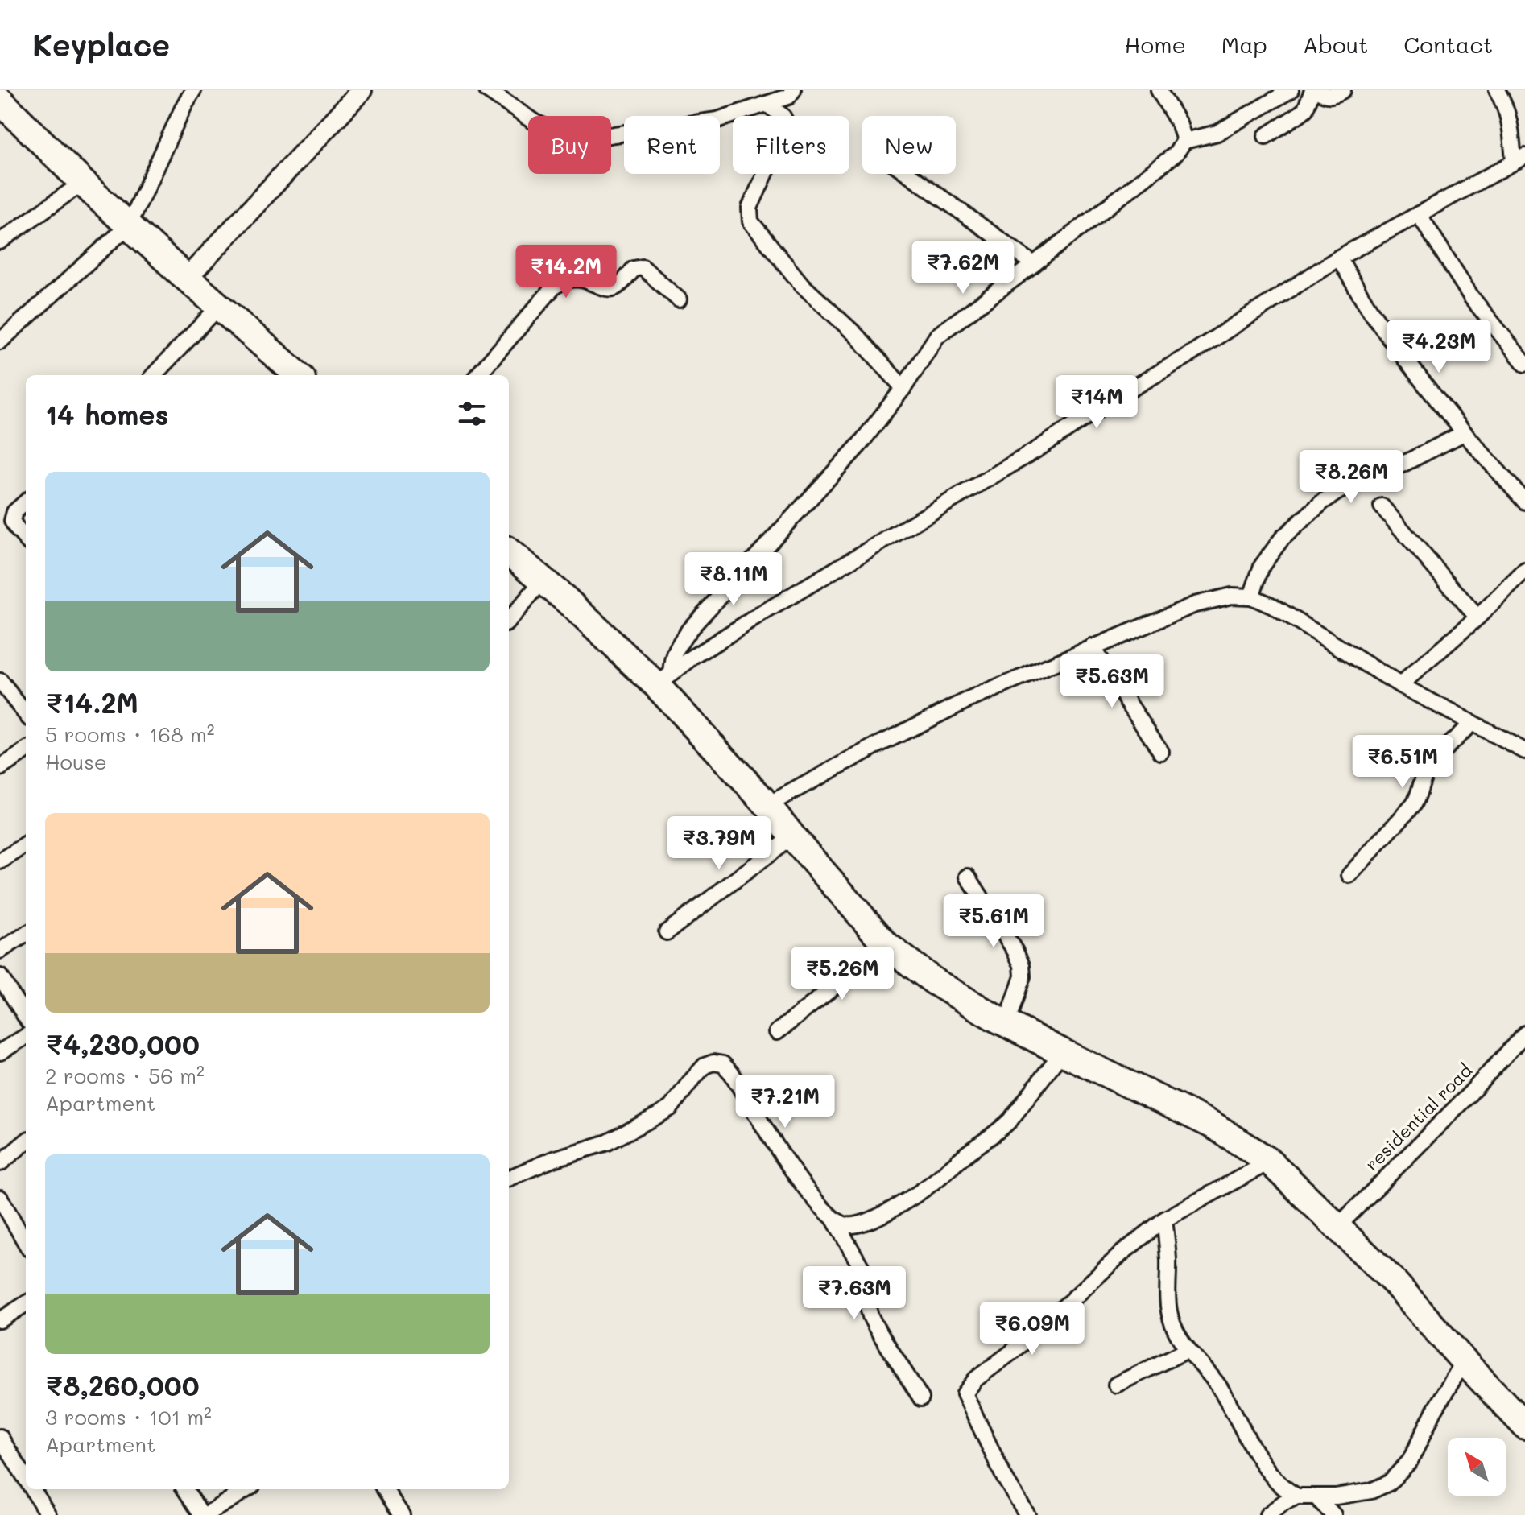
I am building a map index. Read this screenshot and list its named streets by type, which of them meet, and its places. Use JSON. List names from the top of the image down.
{
  "streets": {
    "street": ["residential road"]
  },
  "north": "top left",
  "page": {
    "header": "Keyplace",
    "nav": [
      "Home",
      "Map",
      "About",
      "Contact"
    ],
    "chip": [
      "Buy",
      "Rent",
      "Filters",
      "New"
    ],
    "price": [
      "₹7.62M",
      "₹14.2M",
      "₹4.23M",
      "₹14M",
      "₹8.26M",
      "₹8.11M",
      "₹5.63M",
      "₹6.51M",
      "₹3.79M",
      "₹5.61M",
      "₹5.26M",
      "₹7.21M",
      "₹7.63M",
      "₹6.09M"
    ],
    "heading": "14 homes",
    "list": [
      {
        "name": "₹14.2M",
        "note": "5 rooms · 168 m² · House"
      },
      {
        "name": "₹4,230,000",
        "note": "2 rooms · 56 m² · Apartment"
      },
      {
        "name": "₹8,260,000",
        "note": "3 rooms · 101 m² · Apartment"
      }
    ]
  }
}
